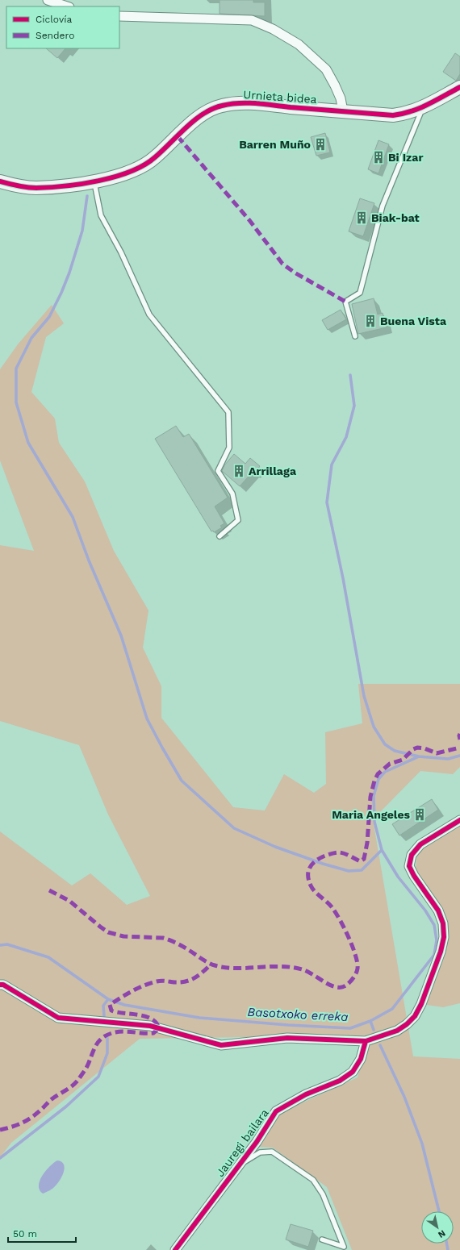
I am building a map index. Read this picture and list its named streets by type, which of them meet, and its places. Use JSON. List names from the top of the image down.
{
  "streets": {
    "street": ["Urnieta bidea", "Jauregi bailara"]
  },
  "water": ["Basotxoko erreka"],
  "places": {
    "building": [
      "Barren Muño",
      "Bi Izar",
      "Biak-bat",
      "Buena Vista",
      "Arrillaga",
      "Maria Angeles"
    ]
  },
  "legend": ["Ciclovía", "Sendero"],
  "scale_bar": "50 m",
  "north": "bottom right"
}
